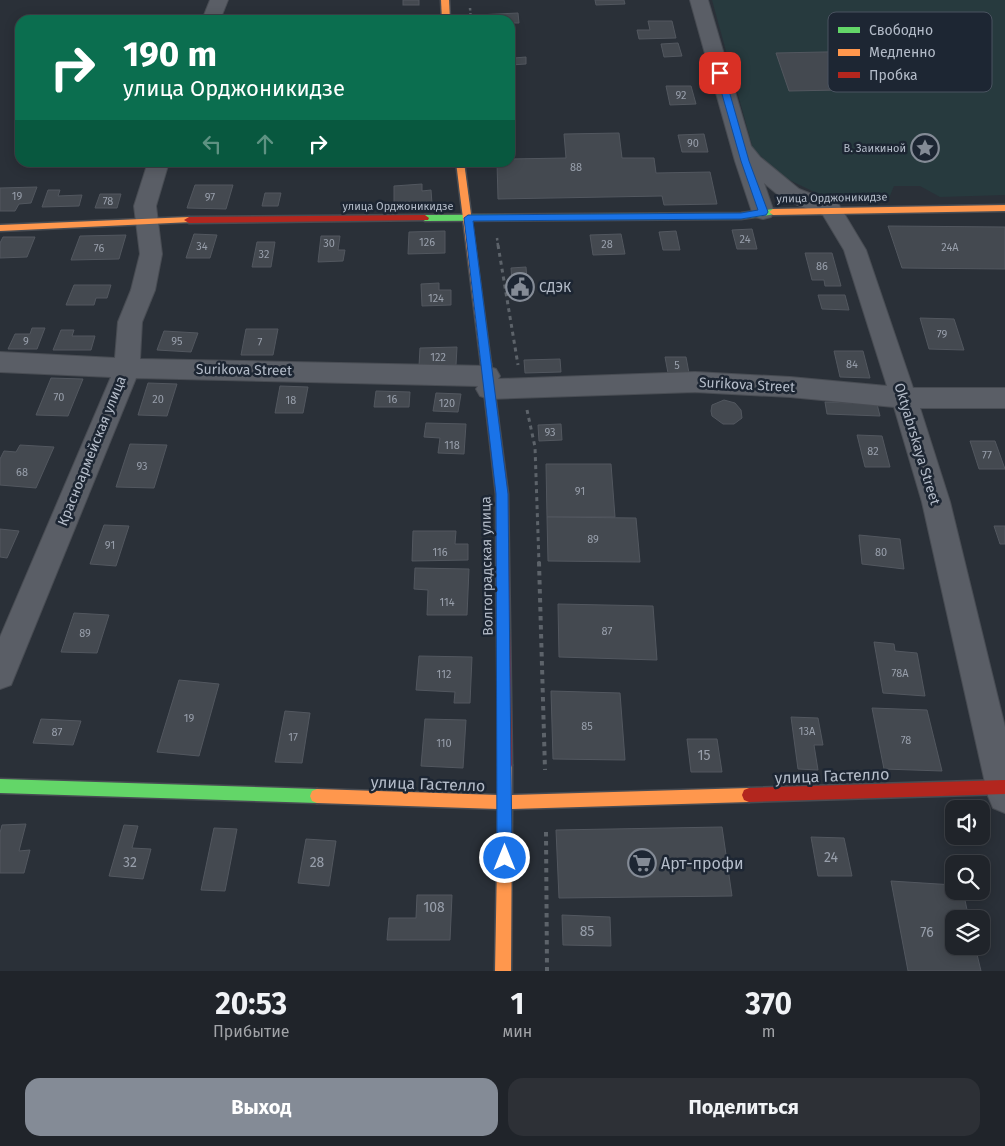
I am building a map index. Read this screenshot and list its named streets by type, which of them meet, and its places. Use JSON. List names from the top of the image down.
{
  "streets": {
    "street": [
      "улица Орджоникидзе",
      "Surikova Street",
      "Oktyabrskaya Street",
      "Красноармейская улица",
      "Волгоградская улица",
      "улица Гастелло"
    ]
  },
  "crossings": [
    ["улица Орджоникидзе", "Oktyabrskaya Street"],
    ["улица Орджоникидзе", "Красноармейская улица"],
    ["улица Орджоникидзе", "Волгоградская улица"],
    ["Surikova Street", "Oktyabrskaya Street"],
    ["Surikova Street", "Красноармейская улица"],
    ["Surikova Street", "Волгоградская улица"],
    ["Oktyabrskaya Street", "улица Гастелло"],
    ["Волгоградская улица", "улица Гастелло"]
  ],
  "places": {
    "place": ["В. Заикиной"],
    "public building": ["СДЭК"],
    "supermarket": ["Арт-профи"]
  },
  "house_numbers": [
    "92",
    "90",
    "88",
    "19",
    "97",
    "78",
    "24",
    "126",
    "30",
    "28",
    "34",
    "24А",
    "76",
    "32",
    "86",
    "124",
    "79",
    "9",
    "95",
    "7",
    "122",
    "84",
    "5",
    "70",
    "20",
    "16",
    "18",
    "120",
    "93",
    "118",
    "82",
    "77",
    "93",
    "68",
    "91",
    "89",
    "91",
    "116",
    "80",
    "114",
    "87",
    "89",
    "78А",
    "112",
    "19",
    "85",
    "13А",
    "87",
    "17",
    "78",
    "110",
    "15",
    "24",
    "32",
    "28",
    "108",
    "85",
    "76"
  ],
  "legend": ["Свободно", "Медленно", "Пробка"],
  "page": {
    "turn": ["190 m", "улица Орджоникидзе"],
    "eta": [
      "20:53",
      "Прибытие",
      "1",
      "мин",
      "370",
      "m"
    ],
    "buttons": ["Выход", "Поделиться"]
  }
}
